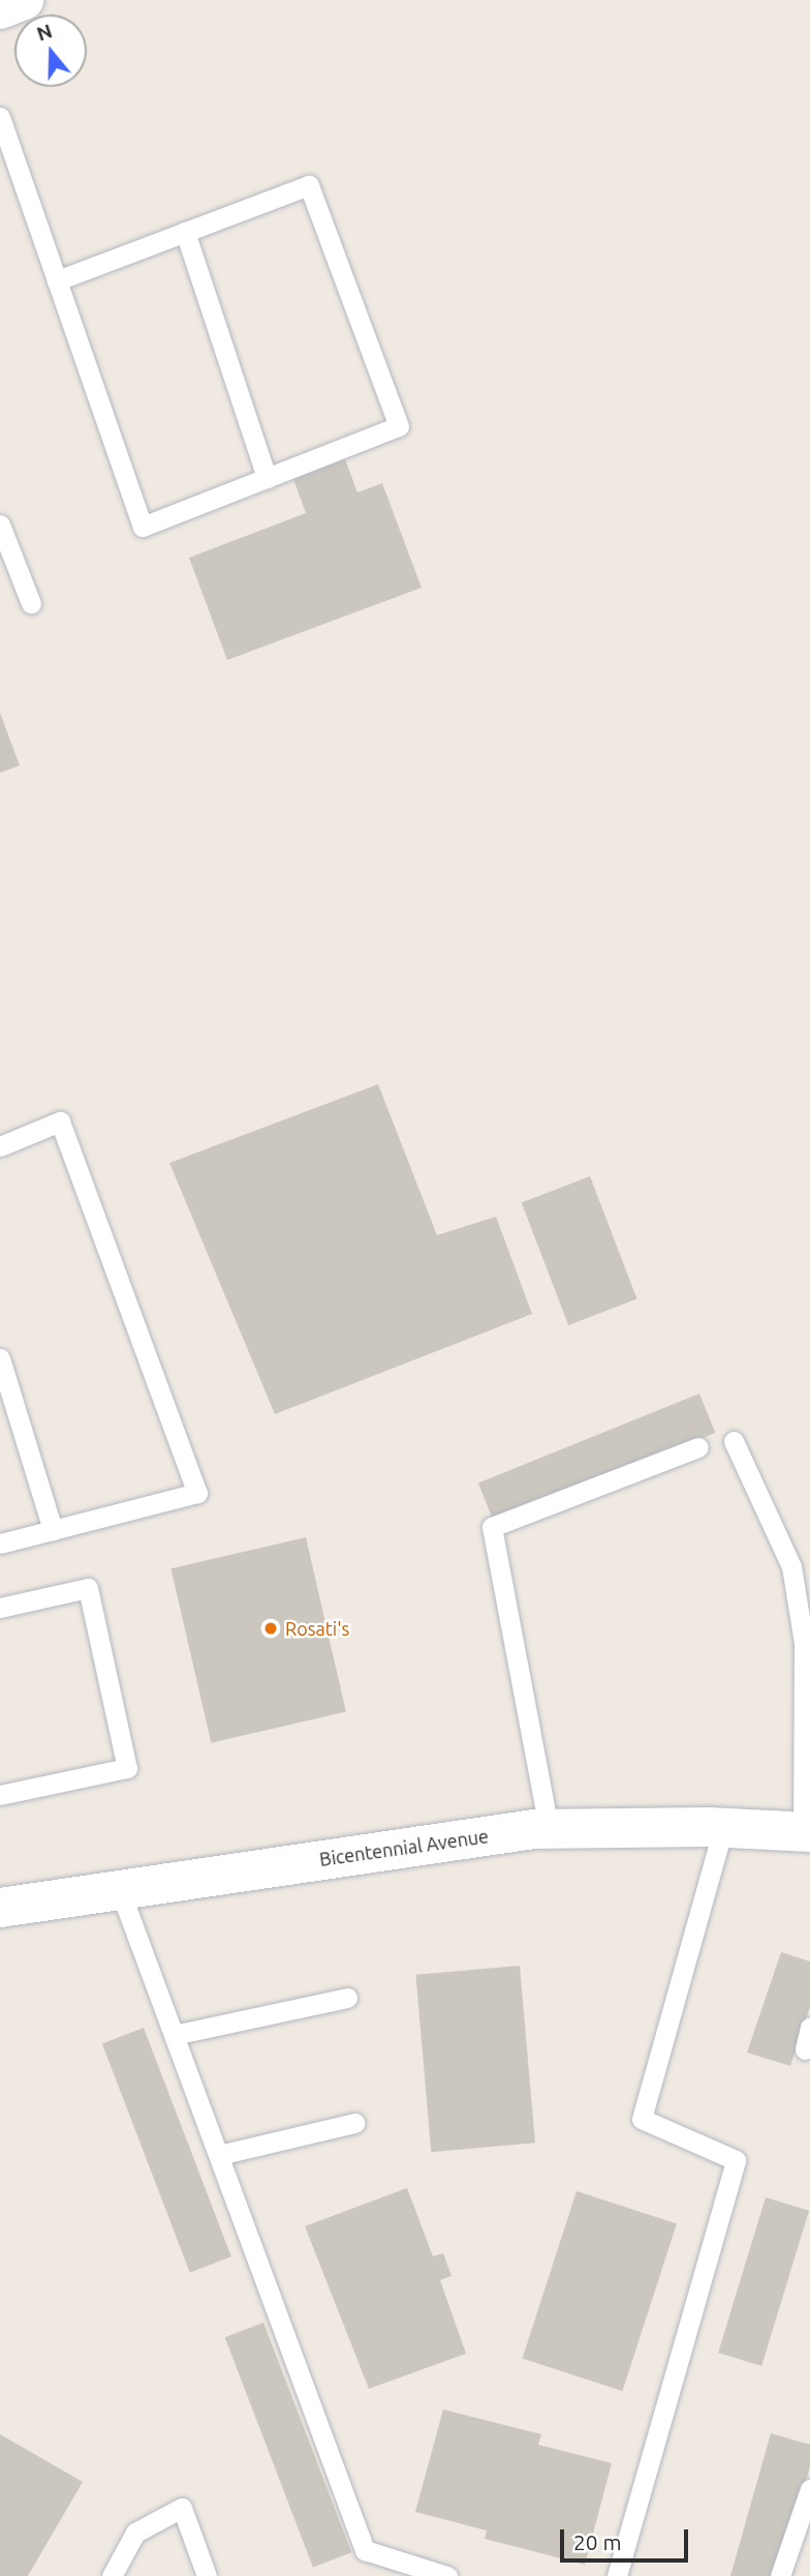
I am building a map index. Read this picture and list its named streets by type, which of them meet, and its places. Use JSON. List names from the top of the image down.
{
  "streets": {
    "street": ["Bicentennial Avenue"]
  },
  "places": ["Rosati's"],
  "scale_bar": "20 m",
  "north": "top"
}
